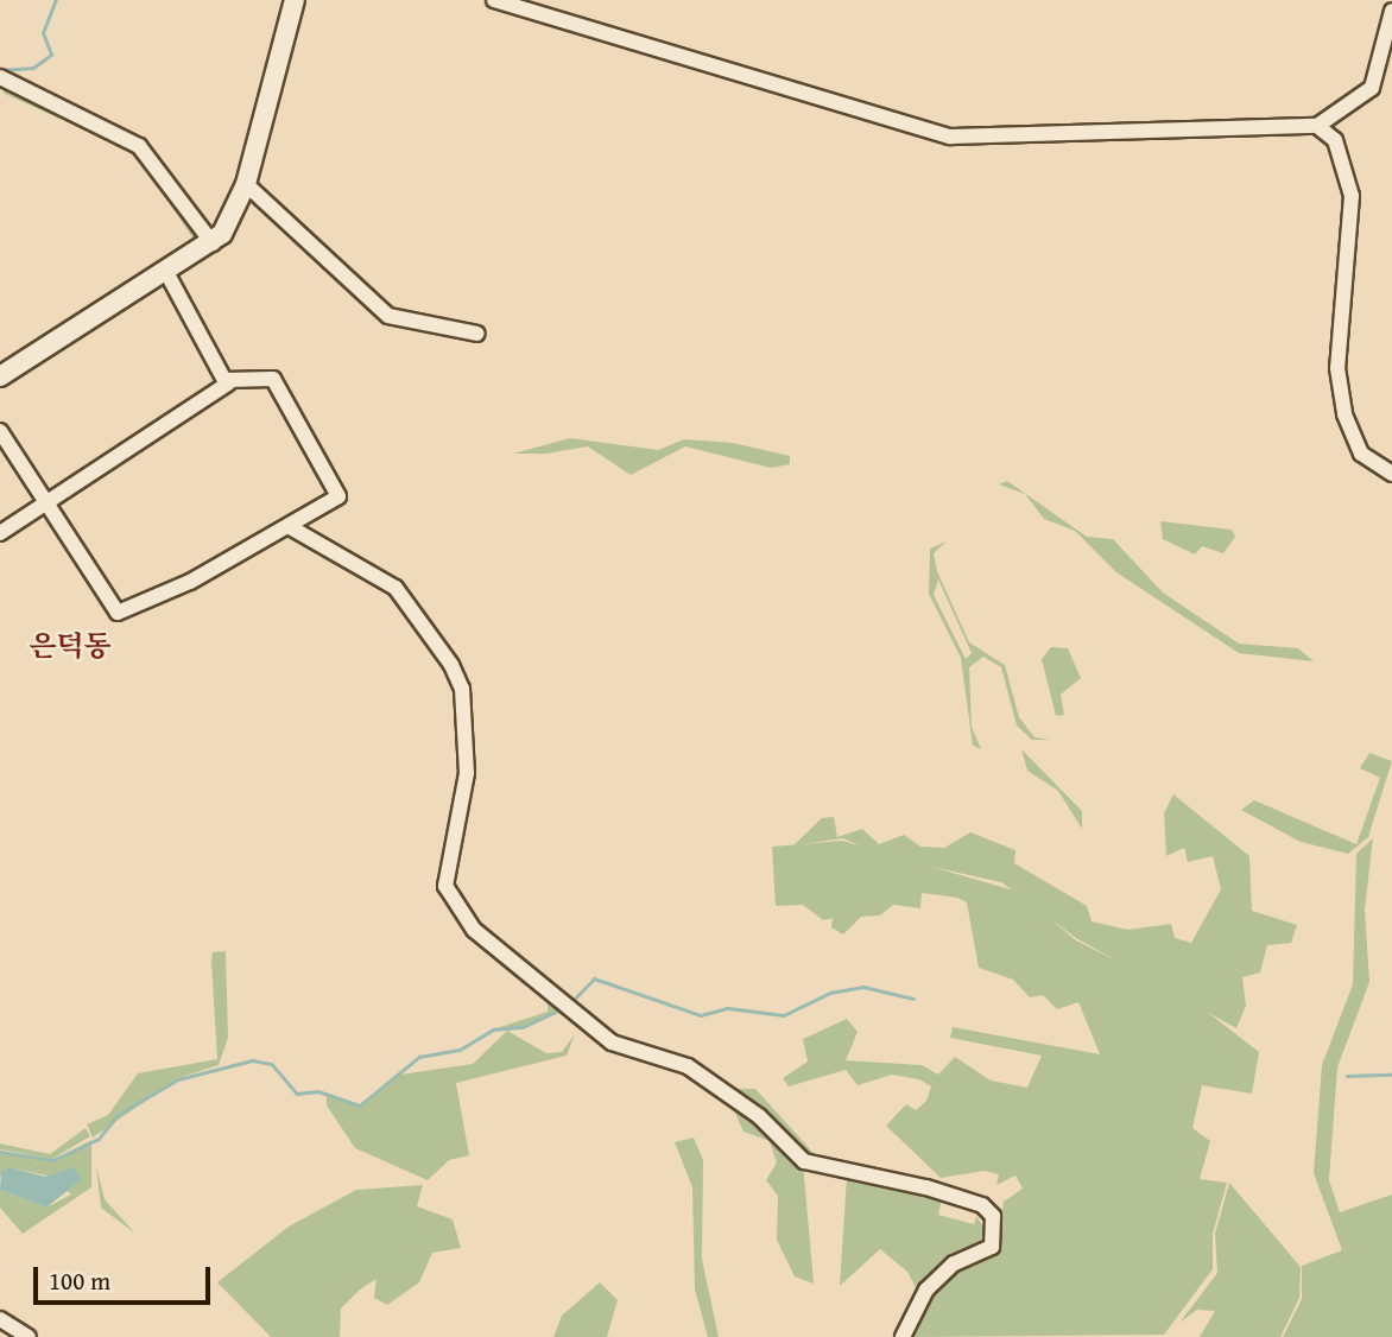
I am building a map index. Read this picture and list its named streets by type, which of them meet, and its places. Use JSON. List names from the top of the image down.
{
  "districts": ["은덕동"],
  "scale_bar": "100 m"
}
